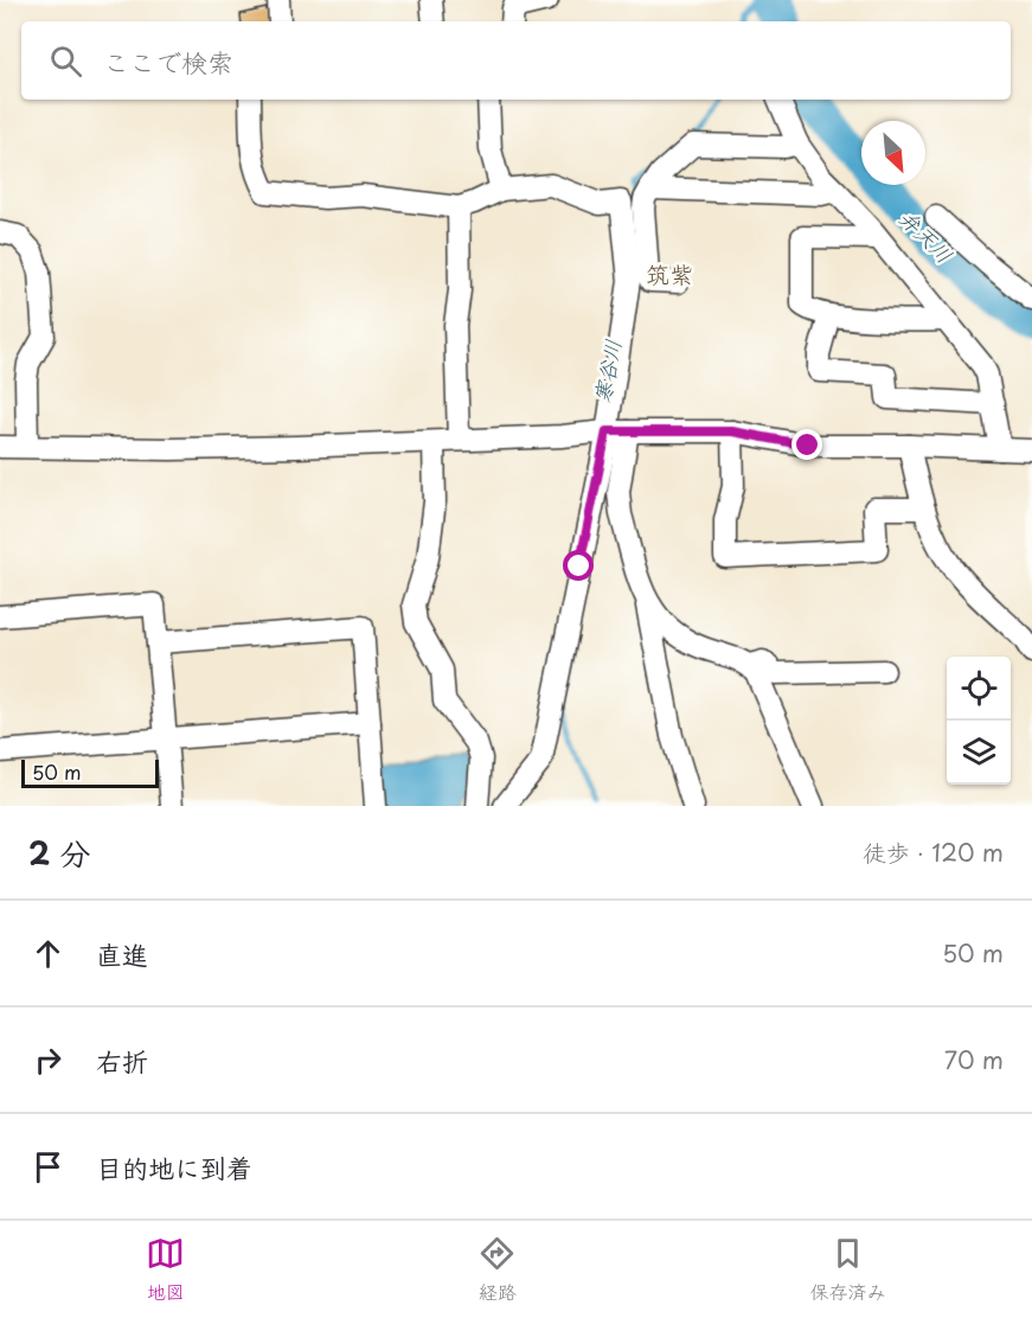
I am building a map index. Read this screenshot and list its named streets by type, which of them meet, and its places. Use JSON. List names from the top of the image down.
{
  "districts": ["筑紫"],
  "water": ["弁天川", "寒谷川"],
  "scale_bar": "50 m",
  "north": "bottom right",
  "page": {
    "search": "ここで検索",
    "scale": "50 m",
    "heading": ["2 分", "徒歩 · 120 m"],
    "list": [
      ["直進", "50 m"],
      ["右折", "70 m"],
      "目的地に到着"
    ],
    "nav": ["地図", "経路", "保存済み"]
  }
}
